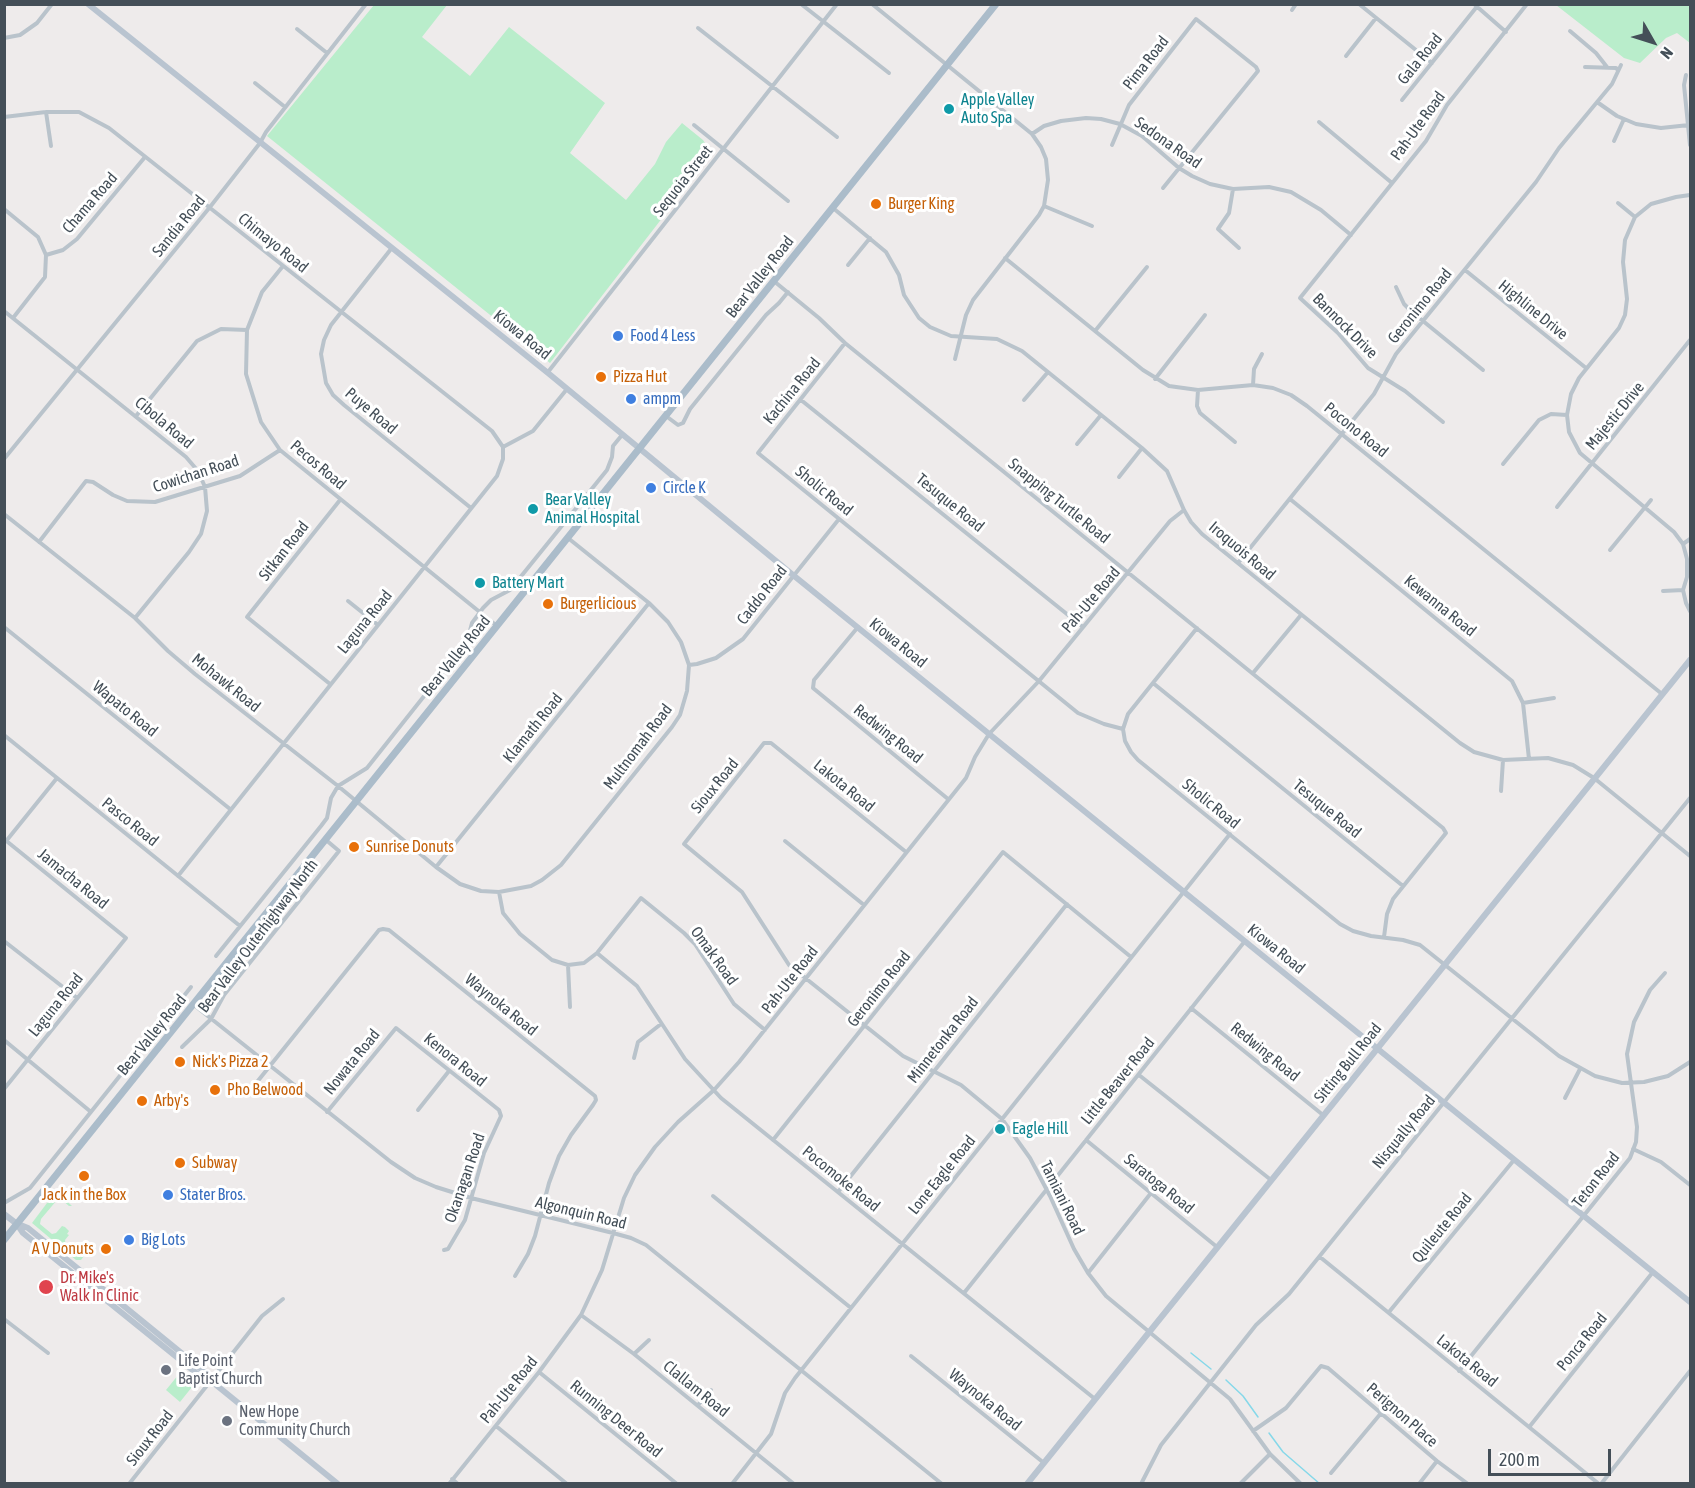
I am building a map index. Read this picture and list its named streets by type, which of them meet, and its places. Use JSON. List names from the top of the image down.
{
  "streets": {
    "main road": ["Bear Valley Road"],
    "street": [
      "Gala Road",
      "Pima Road",
      "Pah-Ute Road",
      "Sedona Road",
      "Sequoia Street",
      "Chama Road",
      "Sandia Road",
      "Chimayo Road",
      "Geronimo Road",
      "Highline Drive",
      "Bannock Drive",
      "Kiowa Road",
      "Kachina Road",
      "Puye Road",
      "Majestic Drive",
      "Cibola Road",
      "Pocono Road",
      "Pecos Road",
      "Cowichan Road",
      "Sholic Road",
      "Snapping Turtle Road",
      "Tesuque Road",
      "Sitkan Road",
      "Iroquois Road",
      "Caddo Road",
      "Kewanna Road",
      "Laguna Road",
      "Mohawk Road",
      "Wapato Road",
      "Klamath Road",
      "Redwing Road",
      "Multnomah Road",
      "Sioux Road",
      "Lakota Road",
      "Pasco Road",
      "Jamacha Road",
      "Bear Valley Outerhighway North",
      "Omak Road",
      "Waynoka Road",
      "Minnetonka Road",
      "Kenora Road",
      "Nowata Road",
      "Sitting Bull Road",
      "Little Beaver Road",
      "Nisqually Road",
      "Lone Eagle Road",
      "Okanagan Road",
      "Pocomoke Road",
      "Teton Road",
      "Saratoga Road",
      "Tamiani Road",
      "Algonquin Road",
      "Quileute Road",
      "Ponca Road",
      "Clallam Road",
      "Perignon Place",
      "Running Deer Road"
    ]
  },
  "crossings": [
    ["Pima Road", "Sedona Road"],
    ["Pah-Ute Road", "Sedona Road"],
    ["Pah-Ute Road", "Bannock Drive"],
    ["Pah-Ute Road", "Kiowa Road"],
    ["Pah-Ute Road", "Sholic Road"],
    ["Pah-Ute Road", "Snapping Turtle Road"],
    ["Pah-Ute Road", "Tesuque Road"],
    ["Pah-Ute Road", "Iroquois Road"],
    ["Pah-Ute Road", "Redwing Road"],
    ["Pah-Ute Road", "Lakota Road"],
    ["Pah-Ute Road", "Omak Road"],
    ["Pah-Ute Road", "Pocomoke Road"],
    ["Pah-Ute Road", "Tamiani Road"],
    ["Pah-Ute Road", "Algonquin Road"],
    ["Pah-Ute Road", "Clallam Road"],
    ["Pah-Ute Road", "Running Deer Road"],
    ["Sequoia Street", "Kiowa Road"],
    ["Chama Road", "Chimayo Road"],
    ["Sandia Road", "Chimayo Road"],
    ["Sandia Road", "Kiowa Road"],
    ["Sandia Road", "Cibola Road"],
    ["Chimayo Road", "Puye Road"],
    ["Chimayo Road", "Pecos Road"],
    ["Chimayo Road", "Laguna Road"],
    ["Bear Valley Road", "Kiowa Road"],
    ["Bear Valley Road", "Pecos Road"],
    ["Bear Valley Road", "Snapping Turtle Road"],
    ["Bear Valley Road", "Iroquois Road"],
    ["Bear Valley Road", "Mohawk Road"],
    ["Bear Valley Road", "Multnomah Road"],
    ["Bear Valley Road", "Bear Valley Outerhighway North"],
    ["Bear Valley Road", "Algonquin Road"],
    ["Geronimo Road", "Highline Drive"],
    ["Geronimo Road", "Bannock Drive"],
    ["Geronimo Road", "Pocono Road"],
    ["Geronimo Road", "Iroquois Road"],
    ["Geronimo Road", "Kewanna Road"],
    ["Geronimo Road", "Minnetonka Road"],
    ["Geronimo Road", "Pocomoke Road"],
    ["Geronimo Road", "Tamiani Road"],
    ["Kiowa Road", "Puye Road"],
    ["Kiowa Road", "Caddo Road"],
    ["Kiowa Road", "Redwing Road"],
    ["Kiowa Road", "Sitting Bull Road"],
    ["Kiowa Road", "Little Beaver Road"],
    ["Kiowa Road", "Nisqually Road"],
    ["Kiowa Road", "Lone Eagle Road"],
    ["Kiowa Road", "Teton Road"],
    ["Kiowa Road", "Quileute Road"],
    ["Kiowa Road", "Ponca Road"],
    ["Kachina Road", "Sholic Road"],
    ["Kachina Road", "Snapping Turtle Road"],
    ["Kachina Road", "Tesuque Road"],
    ["Puye Road", "Laguna Road"],
    ["Cibola Road", "Cowichan Road"],
    ["Cibola Road", "Mohawk Road"],
    ["Pocono Road", "Sitting Bull Road"],
    ["Pecos Road", "Cowichan Road"],
    ["Pecos Road", "Sitkan Road"],
    ["Pecos Road", "Laguna Road"],
    ["Cowichan Road", "Mohawk Road"],
    ["Sholic Road", "Caddo Road"],
    ["Sholic Road", "Sitting Bull Road"],
    ["Sholic Road", "Nisqually Road"],
    ["Sholic Road", "Lone Eagle Road"],
    ["Sholic Road", "Teton Road"],
    ["Snapping Turtle Road", "Tesuque Road"],
    ["Sitkan Road", "Laguna Road"],
    ["Iroquois Road", "Kewanna Road"],
    ["Iroquois Road", "Sitting Bull Road"],
    ["Iroquois Road", "Nisqually Road"],
    ["Caddo Road", "Multnomah Road"],
    ["Laguna Road", "Mohawk Road"],
    ["Laguna Road", "Wapato Road"],
    ["Laguna Road", "Pasco Road"],
    ["Laguna Road", "Jamacha Road"],
    ["Mohawk Road", "Klamath Road"],
    ["Mohawk Road", "Multnomah Road"],
    ["Klamath Road", "Multnomah Road"],
    ["Redwing Road", "Sitting Bull Road"],
    ["Redwing Road", "Little Beaver Road"],
    ["Sioux Road", "Lakota Road"],
    ["Sioux Road", "Tamiani Road"],
    ["Lakota Road", "Nisqually Road"],
    ["Lakota Road", "Teton Road"],
    ["Lakota Road", "Quileute Road"],
    ["Lakota Road", "Ponca Road"],
    ["Bear Valley Outerhighway North", "Algonquin Road"],
    ["Omak Road", "Pocomoke Road"],
    ["Waynoka Road", "Sitting Bull Road"],
    ["Waynoka Road", "Algonquin Road"],
    ["Minnetonka Road", "Pocomoke Road"],
    ["Minnetonka Road", "Tamiani Road"],
    ["Kenora Road", "Nowata Road"],
    ["Kenora Road", "Okanagan Road"],
    ["Nowata Road", "Algonquin Road"],
    ["Sitting Bull Road", "Pocomoke Road"],
    ["Sitting Bull Road", "Saratoga Road"],
    ["Sitting Bull Road", "Tamiani Road"],
    ["Little Beaver Road", "Pocomoke Road"],
    ["Little Beaver Road", "Saratoga Road"],
    ["Little Beaver Road", "Tamiani Road"],
    ["Nisqually Road", "Tamiani Road"],
    ["Lone Eagle Road", "Pocomoke Road"],
    ["Lone Eagle Road", "Tamiani Road"],
    ["Lone Eagle Road", "Algonquin Road"],
    ["Lone Eagle Road", "Clallam Road"],
    ["Okanagan Road", "Algonquin Road"],
    ["Tamiani Road", "Perignon Place"]
  ],
  "places": [
    "Apple Valley Auto Spa",
    "Burger King",
    "Food 4 Less",
    "Pizza Hut",
    "ampm",
    "Circle K",
    "Bear Valley Animal Hospital",
    "Battery Mart",
    "Burgerlicious",
    "Sunrise Donuts",
    "Nick's Pizza 2",
    "Pho Belwood",
    "Arby's",
    "Eagle Hill",
    "Subway",
    "Jack in the Box",
    "Stater Bros.",
    "Big Lots",
    "A V Donuts",
    "Dr. Mike's Walk In Clinic",
    "Life Point Baptist Church",
    "New Hope Community Church"
  ],
  "scale_bar": "200 m",
  "north": "bottom right"
}
